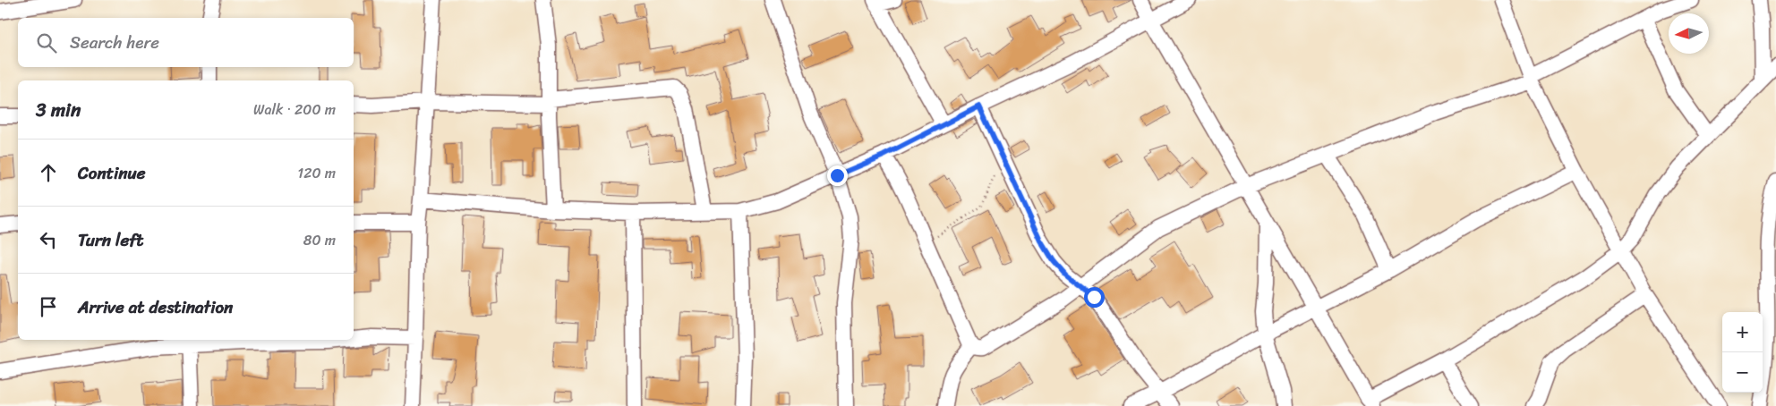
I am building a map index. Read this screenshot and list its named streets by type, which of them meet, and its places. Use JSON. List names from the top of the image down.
{
  "north": "left",
  "page": {
    "search": "Search here",
    "heading": ["3 min", "Walk · 200 m"],
    "list": [
      ["Continue", "120 m"],
      ["Turn left", "80 m"],
      "Arrive at destination"
    ],
    "map_buttons": ["+", "−"]
  }
}
